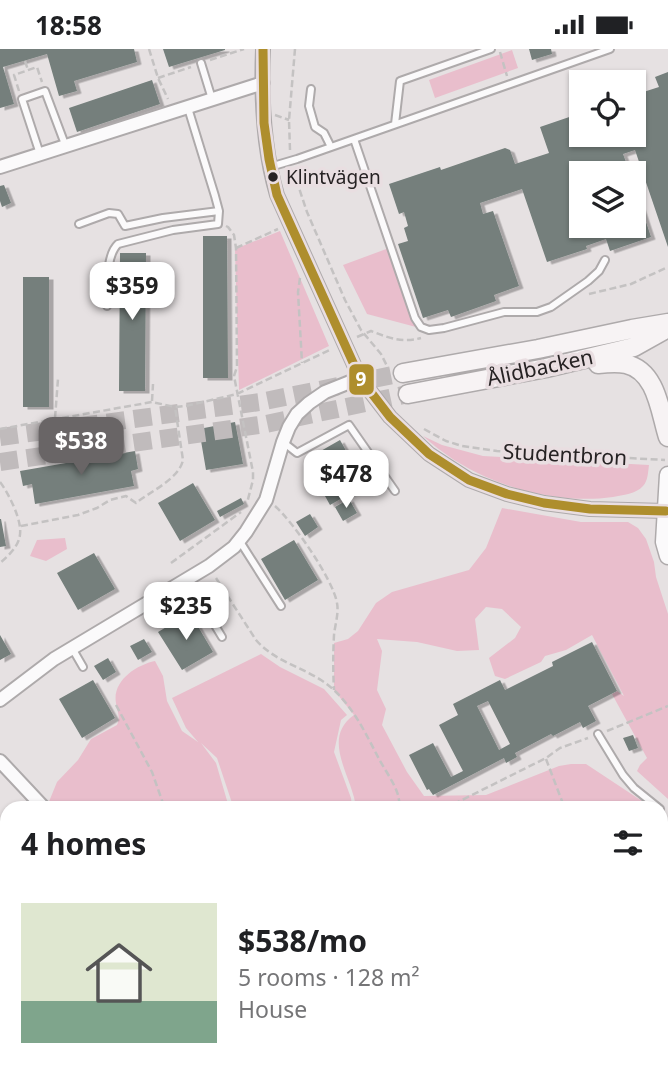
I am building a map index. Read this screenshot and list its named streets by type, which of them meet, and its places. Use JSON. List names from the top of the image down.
{
  "streets": {
    "main road": ["Ålidbacken"],
    "path": ["Studentbron"]
  },
  "places": ["Klintvägen"],
  "lines": ["transit line 9"],
  "page": {
    "status": "18:58",
    "price": [
      "$359",
      "$538",
      "$478",
      "$235"
    ],
    "heading": "4 homes",
    "list": [
      {
        "name": "$538/mo",
        "note": "5 rooms · 128 m² · House"
      }
    ]
  }
}
